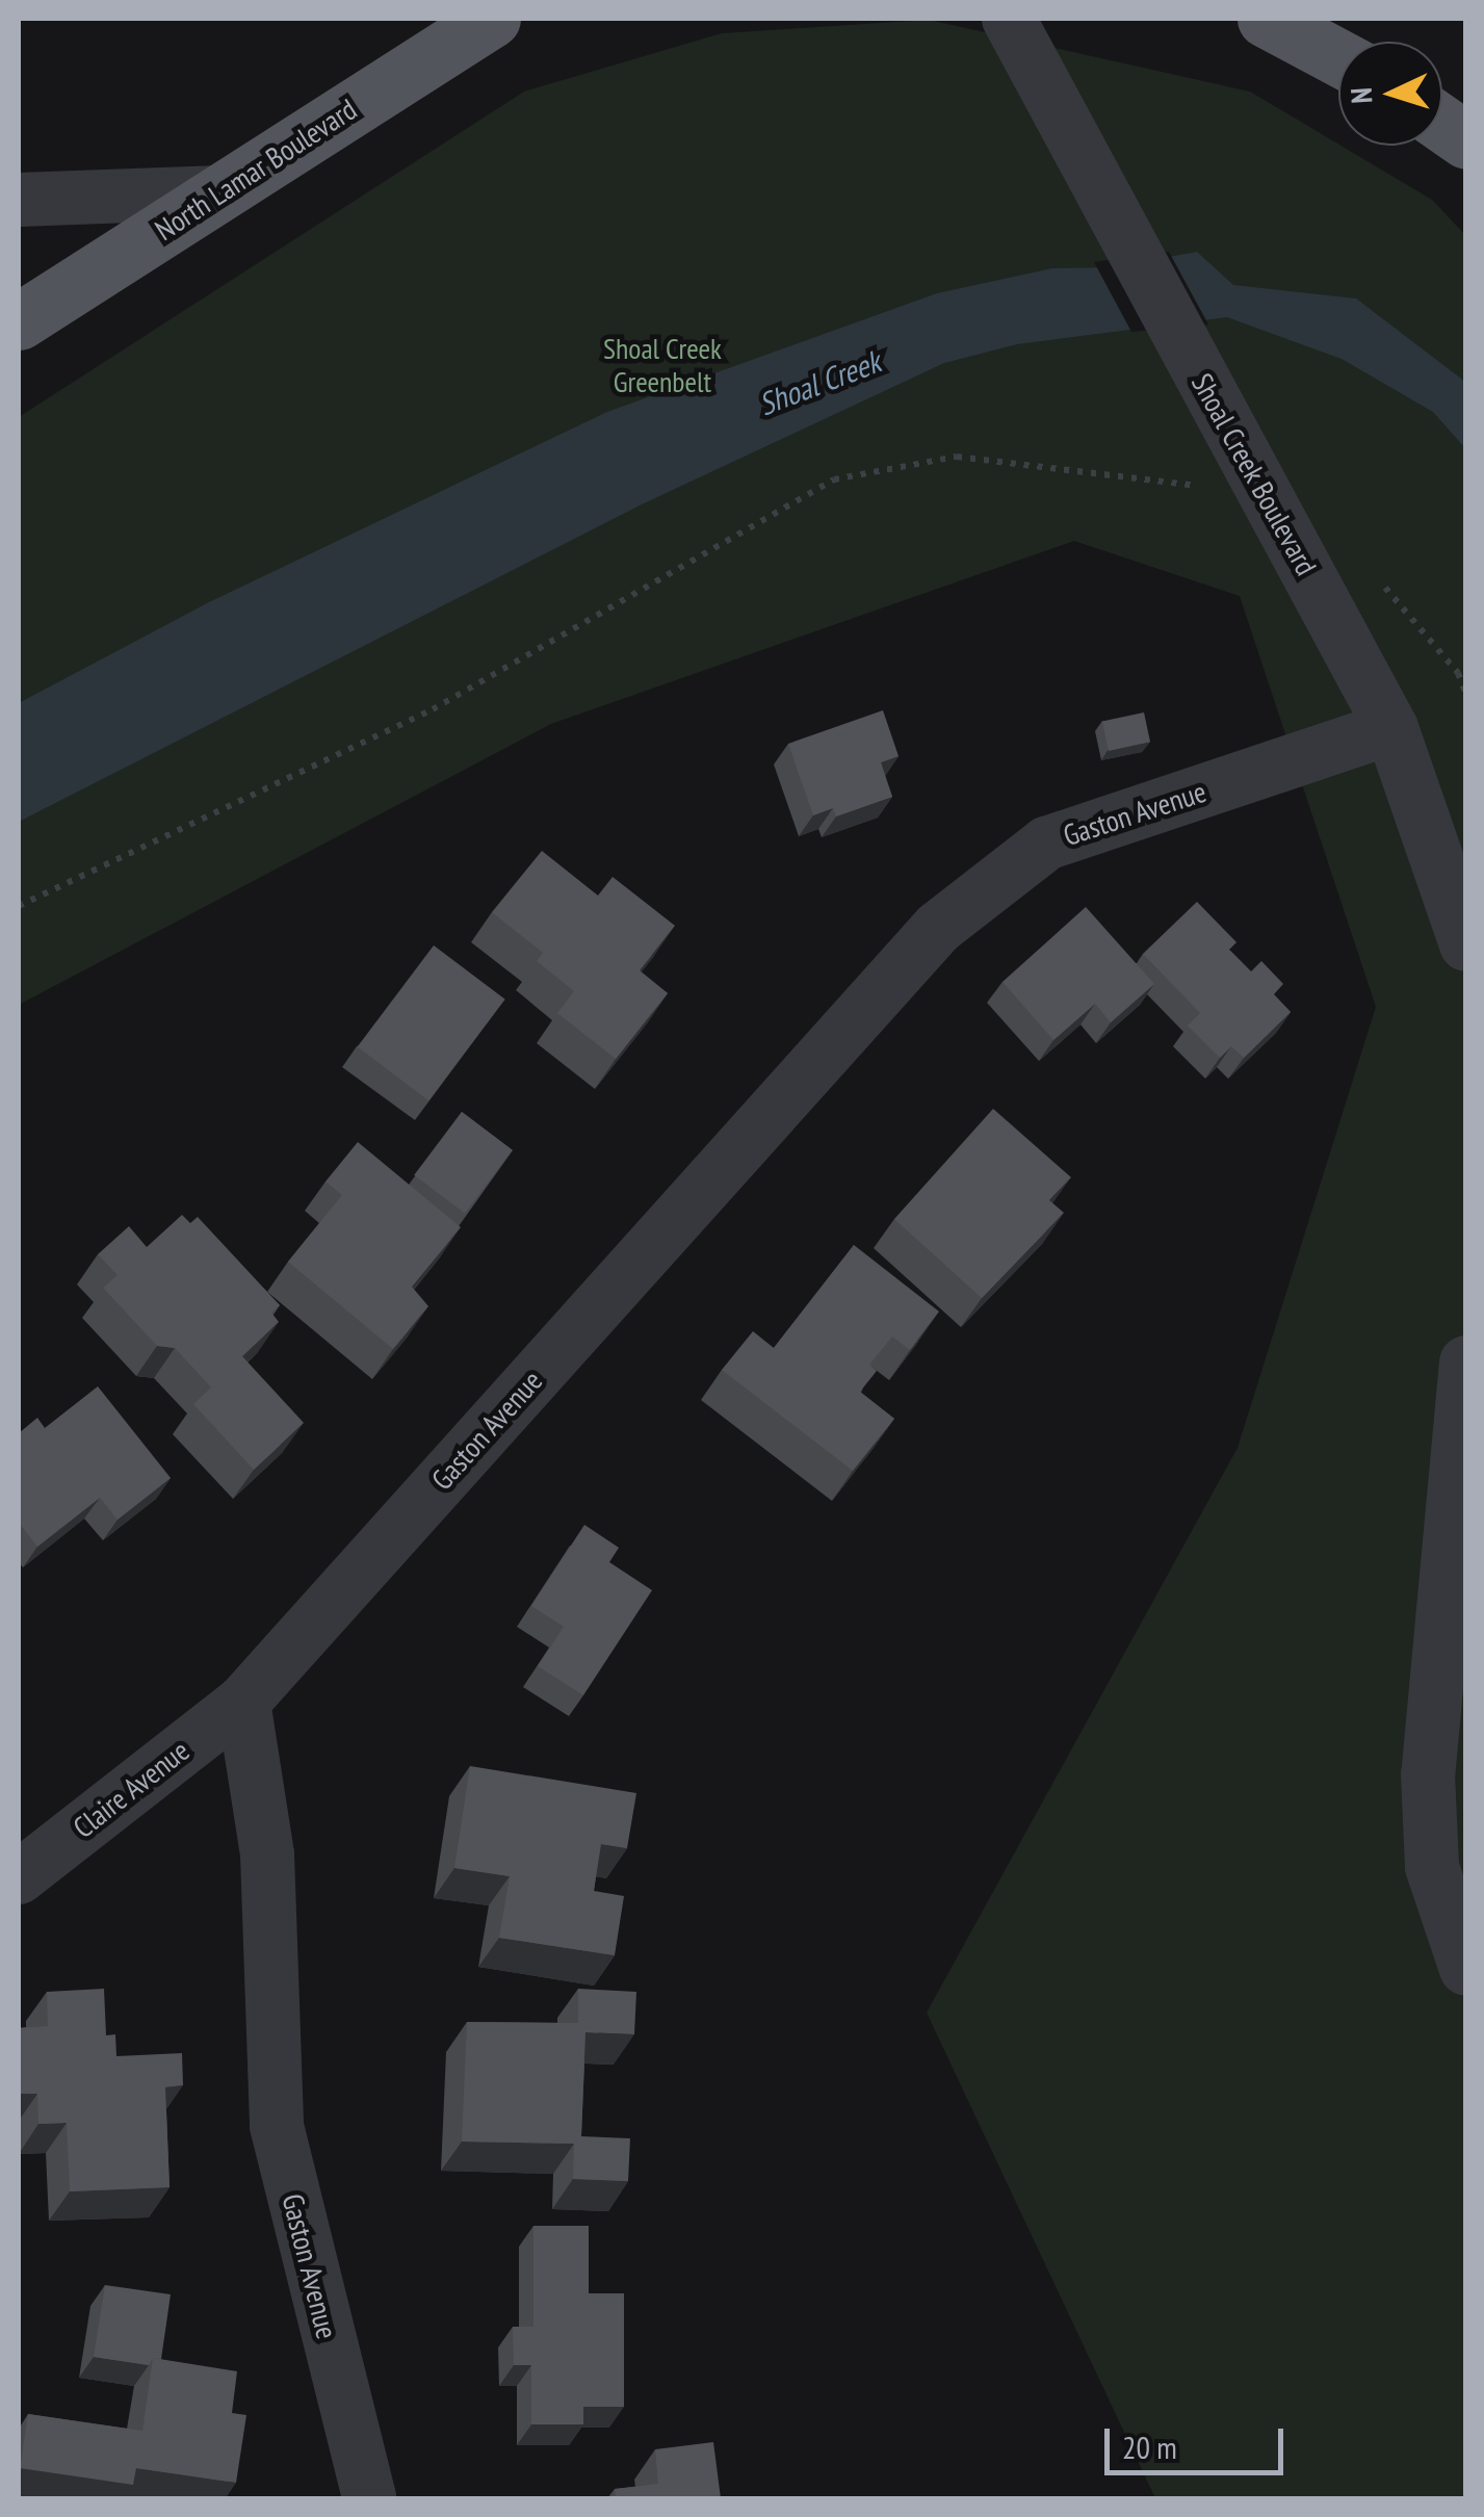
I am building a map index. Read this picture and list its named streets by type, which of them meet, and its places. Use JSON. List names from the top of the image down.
{
  "streets": {
    "main road": ["North Lamar Boulevard"],
    "street": ["Shoal Creek Boulevard", "Gaston Avenue", "Claire Avenue"]
  },
  "crossings": [
    ["Shoal Creek Boulevard", "Gaston Avenue"],
    ["Gaston Avenue", "Claire Avenue"]
  ],
  "water": ["Shoal Creek"],
  "parks": ["Shoal Creek Greenbelt"],
  "scale_bar": "20 m",
  "north": "left"
}
